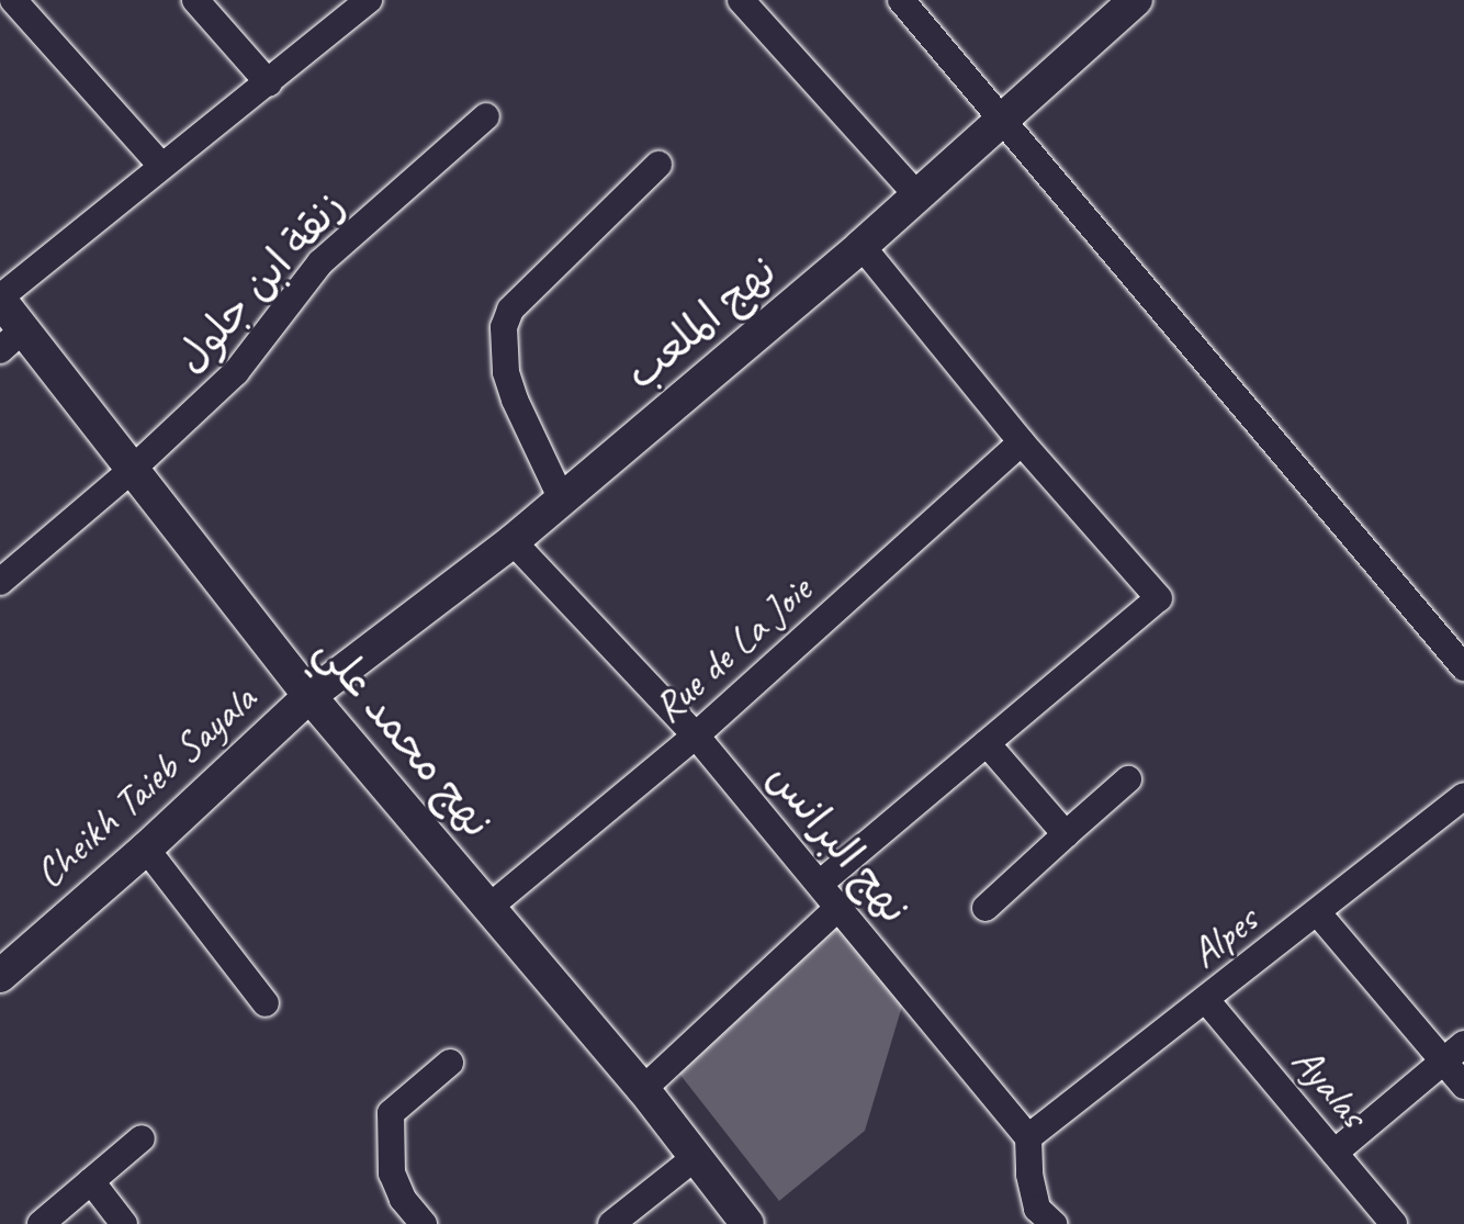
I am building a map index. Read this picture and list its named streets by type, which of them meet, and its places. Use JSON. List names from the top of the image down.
{
  "streets": {
    "street": [
      "زنقة ابن جلول",
      "نهج الملعب",
      "Rue de La Joie",
      "نهج محمد علي",
      "Cheikh Taieb Sayala",
      "نهج البرانس",
      "Alpes",
      "Ayalas"
    ]
  },
  "crossings": [
    ["زنقة ابن جلول", "نهج محمد علي"],
    ["نهج الملعب", "نهج محمد علي"],
    ["نهج الملعب", "Cheikh Taieb Sayala"],
    ["نهج الملعب", "نهج البرانس"],
    ["Rue de La Joie", "نهج محمد علي"],
    ["Rue de La Joie", "نهج البرانس"],
    ["نهج محمد علي", "Cheikh Taieb Sayala"],
    ["نهج البرانس", "Alpes"],
    ["Alpes", "Ayalas"]
  ]
}
